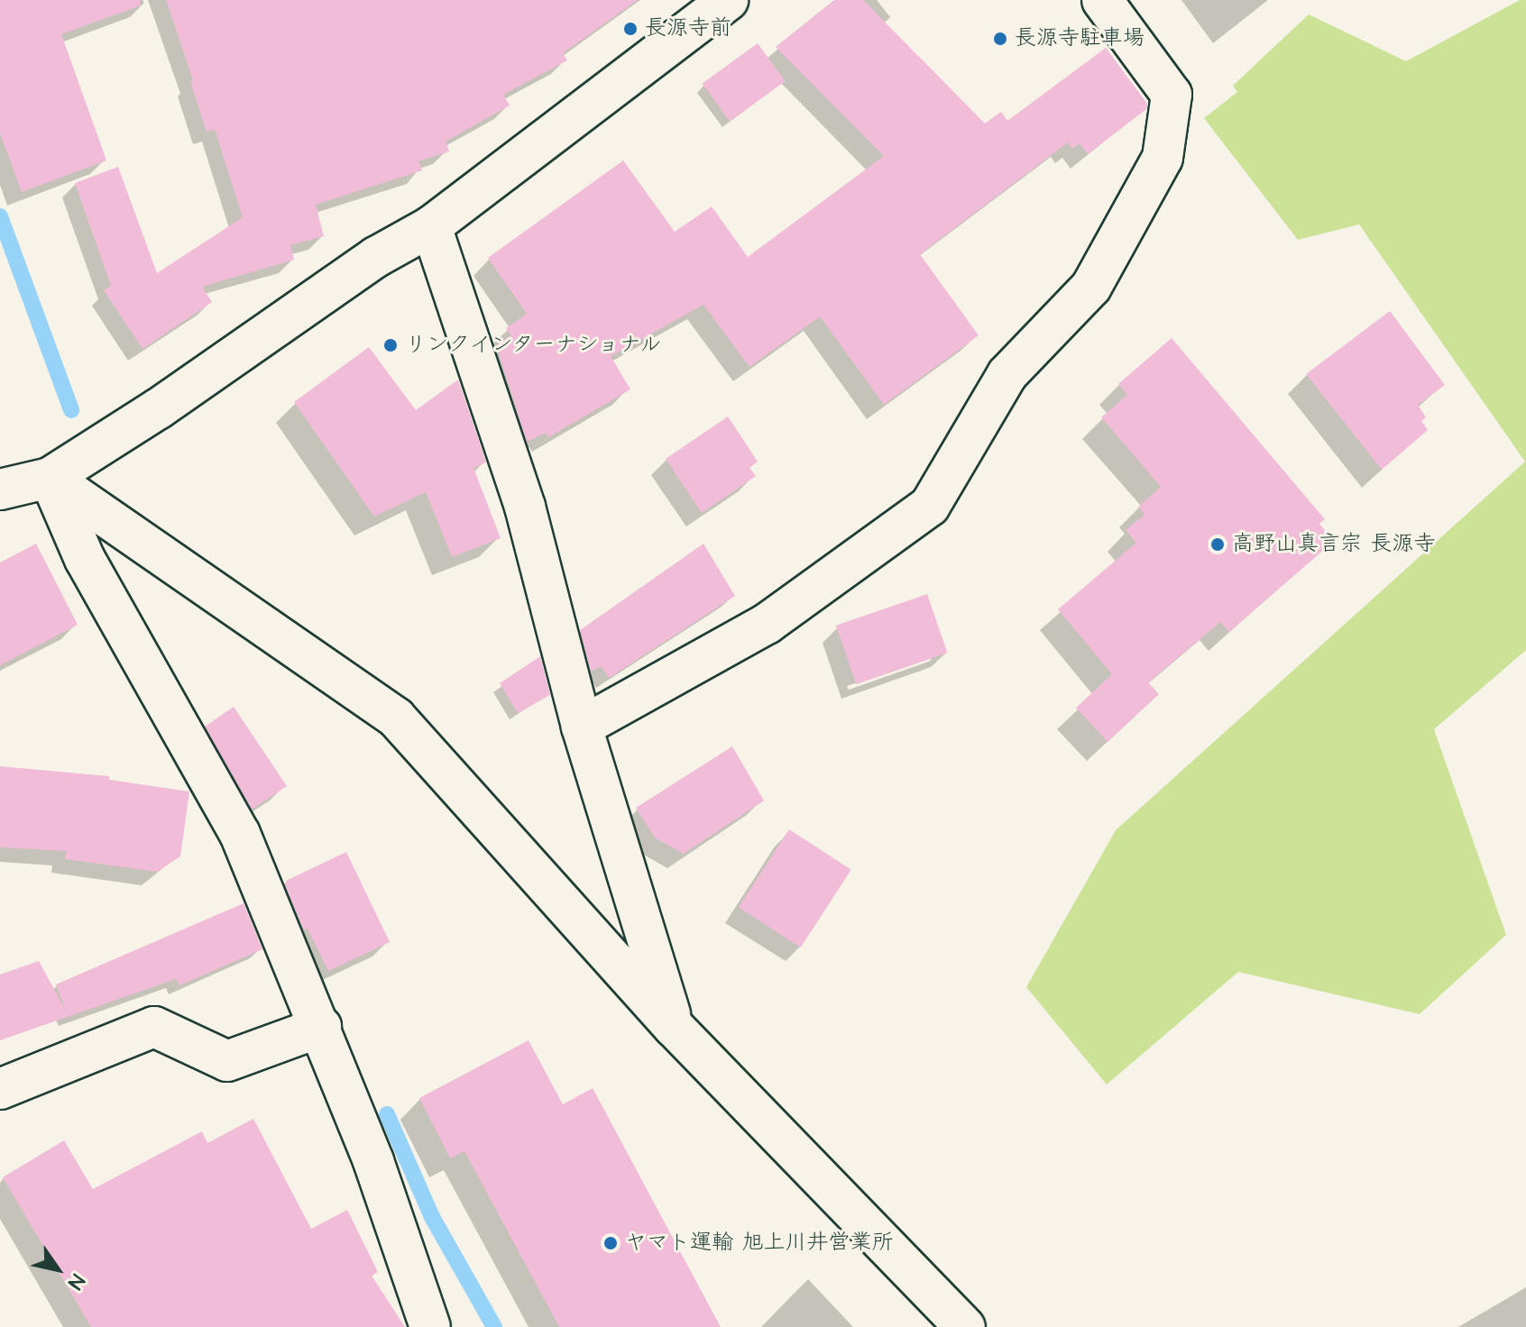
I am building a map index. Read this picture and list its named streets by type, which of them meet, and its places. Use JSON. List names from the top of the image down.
{
  "places": [
    "長源寺前",
    "長源寺駐車場",
    "リンクインターナショナル",
    "高野山真言宗 長源寺",
    "ヤマト運輸 旭上川井営業所"
  ],
  "north": "bottom right"
}
